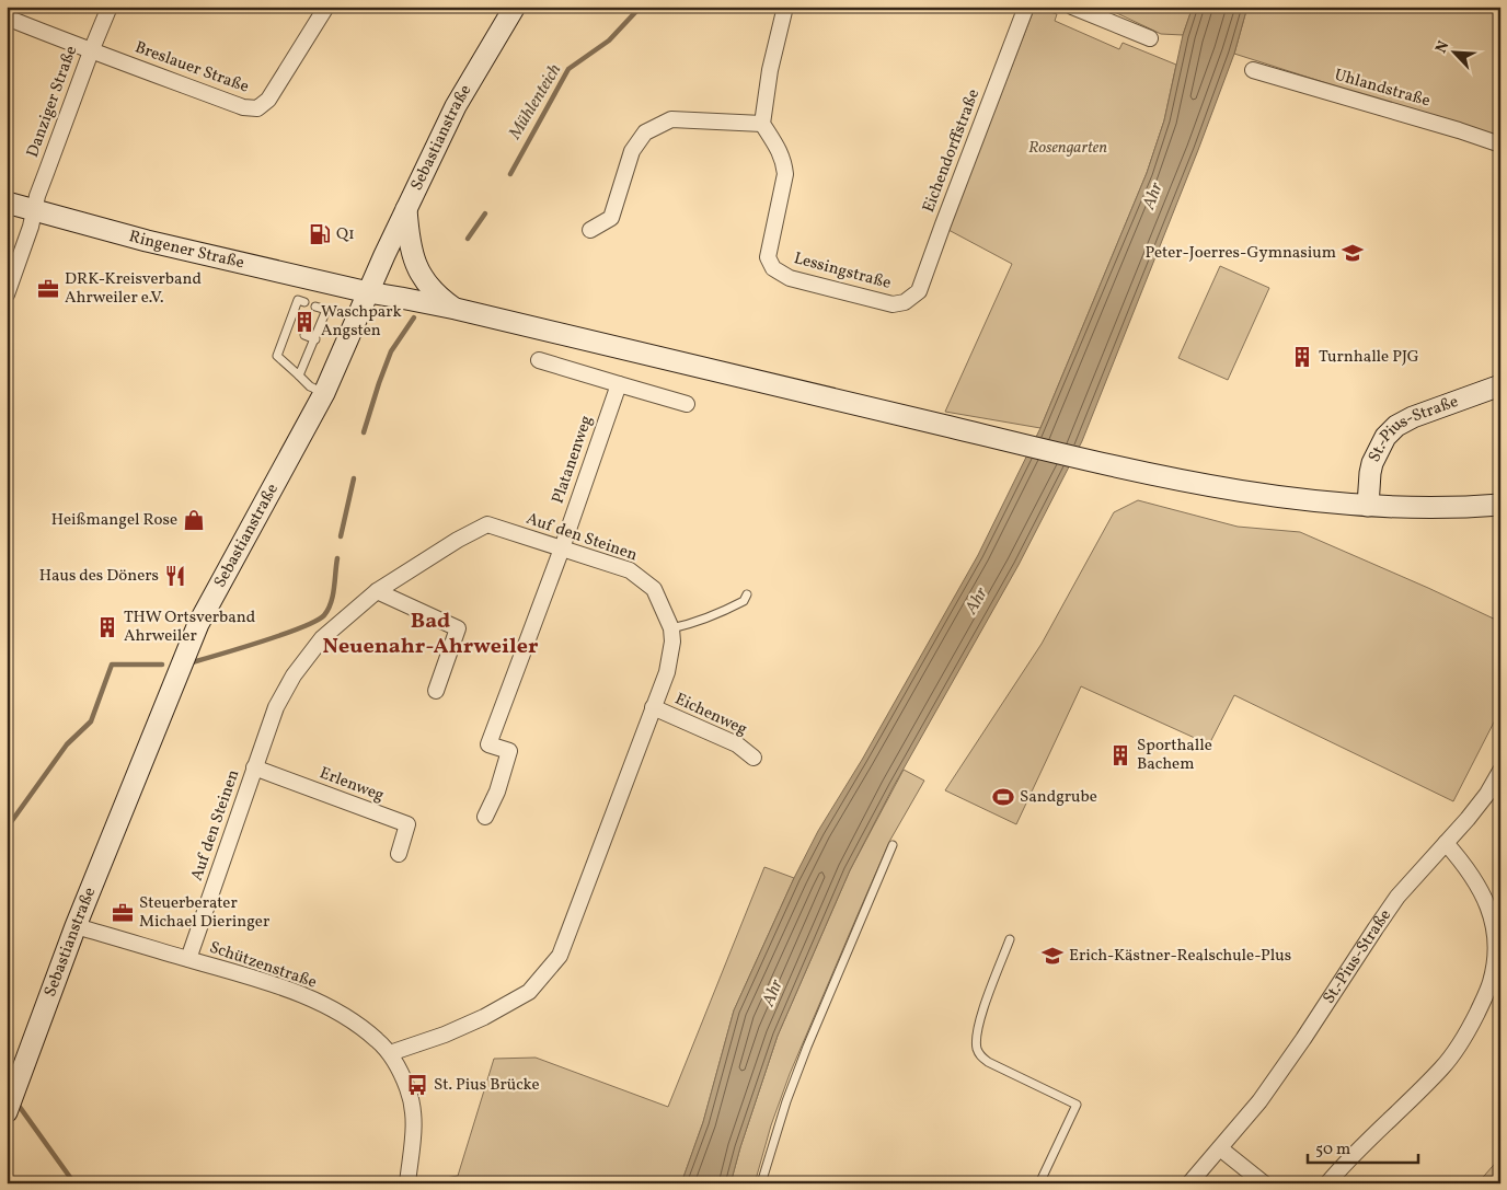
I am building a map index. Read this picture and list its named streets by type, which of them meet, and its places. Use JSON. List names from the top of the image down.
{
  "streets": {
    "main road": ["Sebastianstraße", "Ringener Straße", "St.-Pius-Straße"],
    "street": [
      "Breslauer Straße",
      "Uhlandstraße",
      "Danziger Straße",
      "Eichendorffstraße",
      "Lessingstraße",
      "Platanenweg",
      "Auf den Steinen",
      "Eichenweg",
      "Erlenweg",
      "Schützenstraße"
    ]
  },
  "crossings": [
    ["Breslauer Straße", "Danziger Straße"],
    ["Danziger Straße", "Ringener Straße"],
    ["Sebastianstraße", "Ringener Straße"],
    ["Sebastianstraße", "Schützenstraße"],
    ["Eichendorffstraße", "Lessingstraße"],
    ["Ringener Straße", "St.-Pius-Straße"],
    ["Platanenweg", "Auf den Steinen"],
    ["Auf den Steinen", "Eichenweg"],
    ["Auf den Steinen", "Erlenweg"],
    ["Auf den Steinen", "Schützenstraße"]
  ],
  "districts": ["Bad Neuenahr-Ahrweiler"],
  "water": ["Mühlenteich", "Ahr"],
  "parks": ["Rosengarten"],
  "places": {
    "fuel station": ["Q1"],
    "school or university": ["Peter-Joerres-Gymnasium", "Erich-Kästner-Realschule-Plus"],
    "office": ["DRK-Kreisverband Ahrweiler e.V.", "Steuerberater Michael Dieringer"],
    "building": [
      "Waschpark Angsten",
      "Turnhalle PJG",
      "THW Ortsverband Ahrweiler",
      "Sporthalle Bachem"
    ],
    "shop": ["Heißmangel Rose"],
    "restaurant": ["Haus des Döners"],
    "sports": ["Sandgrube"],
    "bus stop": ["St. Pius Brücke"]
  },
  "scale_bar": "50 m",
  "north": "top left"
}
